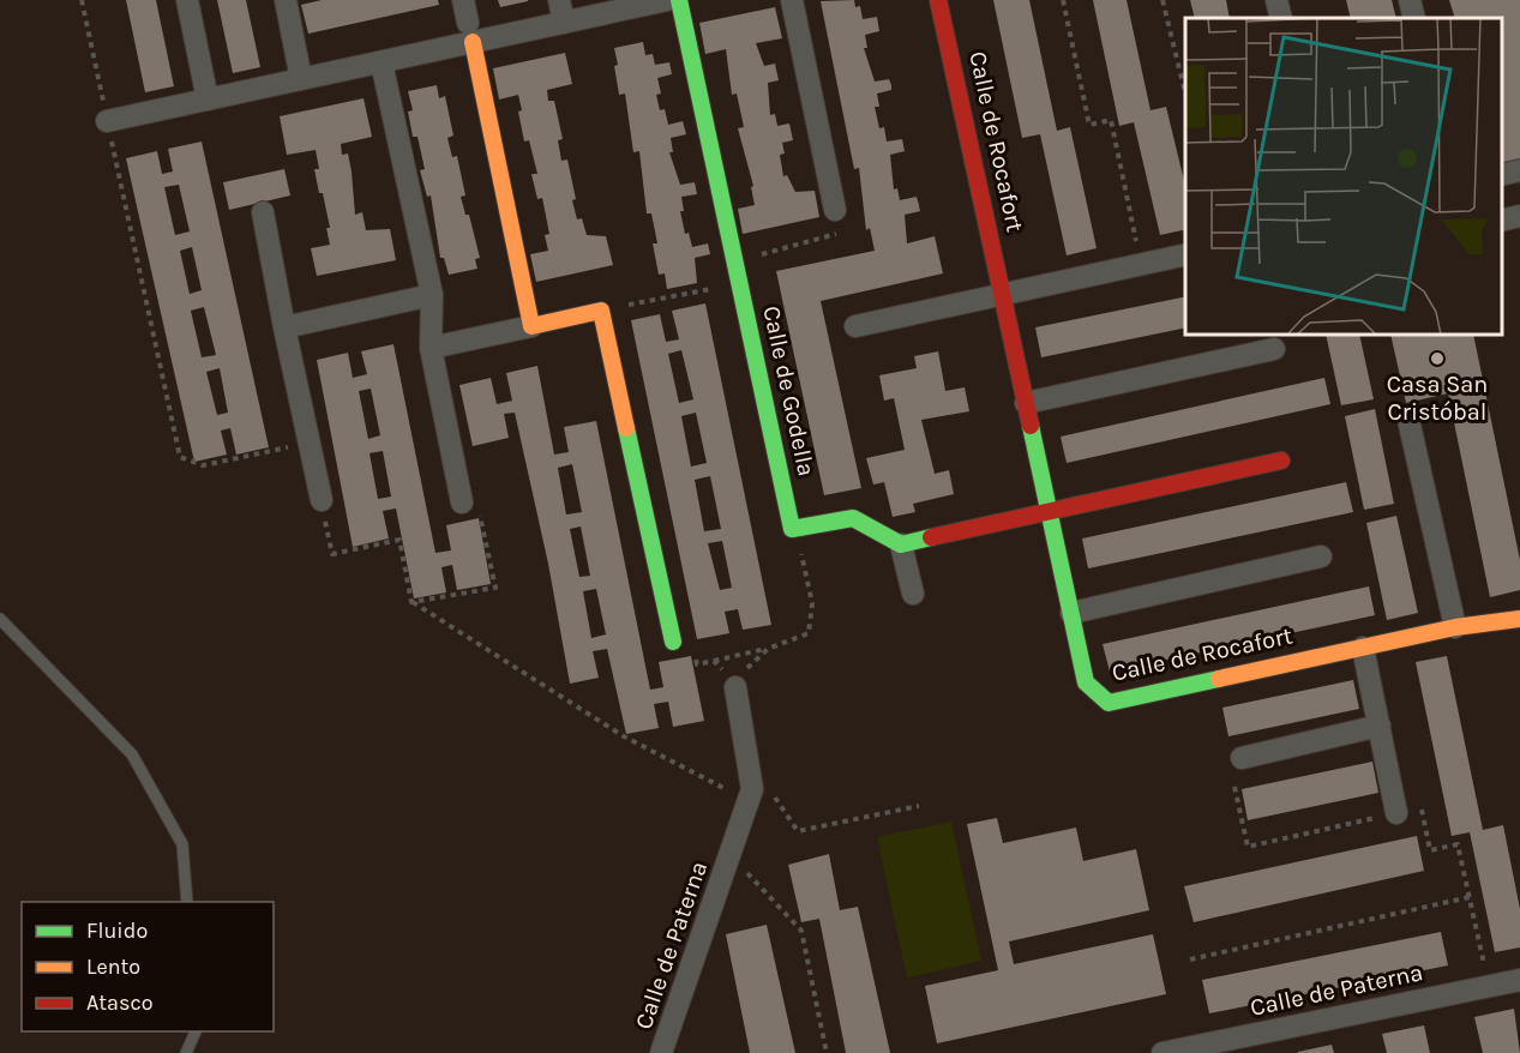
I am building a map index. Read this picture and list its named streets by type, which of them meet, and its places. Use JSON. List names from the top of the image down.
{
  "streets": {
    "street": ["Calle de Rocafort", "Calle de Godella", "Calle de Paterna"]
  },
  "places": ["Casa San Cristóbal"],
  "legend": ["Fluido", "Lento", "Atasco"]
}
